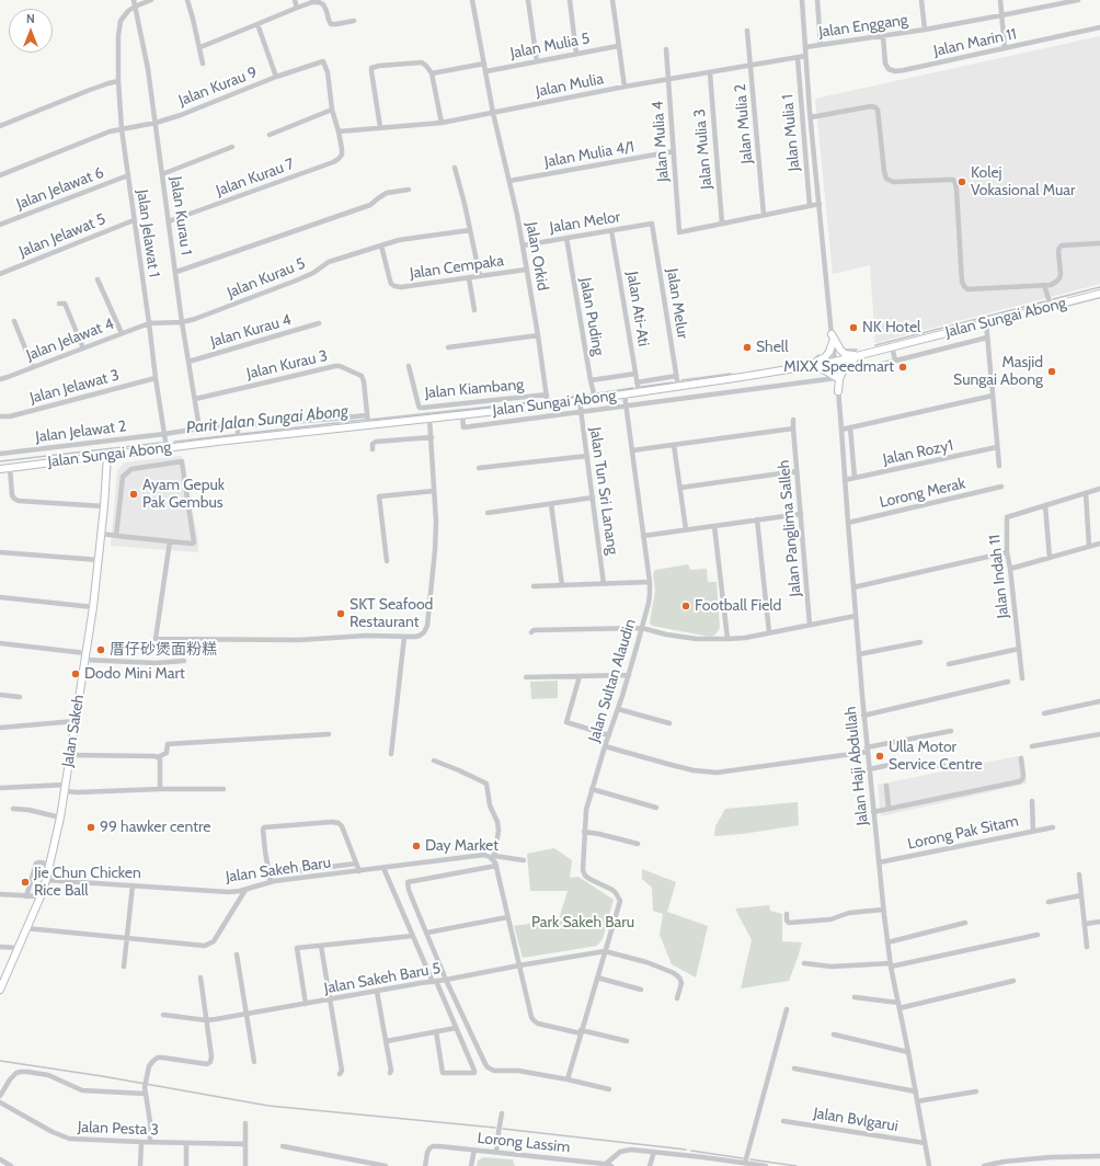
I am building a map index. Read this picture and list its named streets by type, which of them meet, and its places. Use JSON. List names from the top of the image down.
{
  "streets": {
    "street": [
      "Jalan Enggang",
      "Jalan Marin 11",
      "Jalan Mulia 5",
      "Jalan Mulia",
      "Jalan Kurau 9",
      "Jalan Mulia 2",
      "Jalan Mulia 1",
      "Jalan Mulia 4",
      "Jalan Mulia 3",
      "Jalan Mulia 4/1",
      "Jalan Kurau 7",
      "Jalan Jelawat 6",
      "Jalan Kurau 1",
      "Jalan Melor",
      "Jalan Jelawat 1",
      "Jalan Jelawat 5",
      "Jalan Orkid",
      "Jalan Cempaka",
      "Jalan Kurau 5",
      "Jalan Melur",
      "Jalan Ati-Ati",
      "Jalan Puding",
      "Jalan Sungai Abong",
      "Jalan Kurau 4",
      "Jalan Jelawat 4",
      "Jalan Kurau 3",
      "Jalan Jelawat 3",
      "Jalan Kiambang",
      "Jalan Jelawat 2",
      "Jalan Rozy1",
      "Jalan Tun Sri Lanang",
      "Lorong Merak",
      "Jalan Panglima Salleh",
      "Jalan Indah 11",
      "Jalan Sultan Alaudin",
      "Jalan Sakeh",
      "Jalan Haji Abdullah",
      "Lorong Pak Sitam",
      "Jalan Sakeh Baru",
      "Jalan Sakeh Baru 5",
      "Jalan Bvlgarui",
      "Jalan Pesta 3",
      "Lorong Lassim"
    ]
  },
  "crossings": [
    ["Jalan Enggang", "Jalan Marin 11"],
    ["Jalan Enggang", "Jalan Haji Abdullah"],
    ["Jalan Mulia 5", "Jalan Orkid"],
    ["Jalan Mulia", "Jalan Mulia 2"],
    ["Jalan Mulia", "Jalan Mulia 1"],
    ["Jalan Mulia", "Jalan Mulia 4"],
    ["Jalan Mulia", "Jalan Mulia 3"],
    ["Jalan Mulia", "Jalan Kurau 7"],
    ["Jalan Mulia", "Jalan Orkid"],
    ["Jalan Mulia", "Jalan Haji Abdullah"],
    ["Jalan Kurau 9", "Jalan Kurau 1"],
    ["Jalan Kurau 9", "Jalan Jelawat 1"],
    ["Jalan Mulia 4", "Jalan Mulia 3"],
    ["Jalan Mulia 4", "Jalan Mulia 4/1"],
    ["Jalan Mulia 4/1", "Jalan Orkid"],
    ["Jalan Kurau 7", "Jalan Kurau 1"],
    ["Jalan Jelawat 6", "Jalan Jelawat 1"],
    ["Jalan Kurau 1", "Jalan Jelawat 1"],
    ["Jalan Kurau 1", "Jalan Kurau 5"],
    ["Jalan Kurau 1", "Jalan Kurau 4"],
    ["Jalan Kurau 1", "Jalan Kurau 3"],
    ["Jalan Kurau 1", "Jalan Jelawat 2"],
    ["Jalan Melor", "Jalan Orkid"],
    ["Jalan Melor", "Jalan Melur"],
    ["Jalan Melor", "Jalan Ati-Ati"],
    ["Jalan Melor", "Jalan Puding"],
    ["Jalan Jelawat 1", "Jalan Jelawat 5"],
    ["Jalan Jelawat 1", "Jalan Kurau 5"],
    ["Jalan Jelawat 1", "Jalan Sungai Abong"],
    ["Jalan Jelawat 1", "Jalan Jelawat 4"],
    ["Jalan Jelawat 1", "Jalan Jelawat 3"],
    ["Jalan Jelawat 1", "Jalan Jelawat 2"],
    ["Jalan Orkid", "Jalan Cempaka"],
    ["Jalan Orkid", "Jalan Sungai Abong"],
    ["Jalan Orkid", "Jalan Kiambang"],
    ["Jalan Cempaka", "Jalan Kurau 5"],
    ["Jalan Kurau 5", "Jalan Jelawat 4"],
    ["Jalan Melur", "Jalan Sungai Abong"],
    ["Jalan Ati-Ati", "Jalan Sungai Abong"],
    ["Jalan Puding", "Jalan Sungai Abong"],
    ["Jalan Sungai Abong", "Jalan Kurau 3"],
    ["Jalan Sungai Abong", "Jalan Jelawat 2"],
    ["Jalan Sungai Abong", "Jalan Tun Sri Lanang"],
    ["Jalan Sungai Abong", "Jalan Sultan Alaudin"],
    ["Jalan Sungai Abong", "Jalan Sakeh"],
    ["Jalan Sungai Abong", "Jalan Haji Abdullah"],
    ["Jalan Rozy1", "Jalan Haji Abdullah"],
    ["Lorong Merak", "Jalan Haji Abdullah"],
    ["Jalan Sultan Alaudin", "Jalan Sakeh Baru 5"],
    ["Jalan Sakeh", "Jalan Sakeh Baru"],
    ["Jalan Haji Abdullah", "Lorong Pak Sitam"],
    ["Jalan Haji Abdullah", "Jalan Bvlgarui"]
  ],
  "water": ["Parit Jalan Sungai Abong"],
  "parks": ["Park Sakeh Baru"],
  "places": [
    "Kolej Vokasional Muar",
    "NK Hotel",
    "Shell",
    "MIXX Speedmart",
    "Masjid Sungai Abong",
    "Ayam Gepuk Pak Gembus",
    "Football Field",
    "SKT Seafood Restaurant",
    "厝仔砂煲面粉糕",
    "Dodo Mini Mart",
    "Ulla Motor Service Centre",
    "99 hawker centre",
    "Day Market",
    "Jie Chun Chicken Rice Ball"
  ],
  "north": "top"
}
